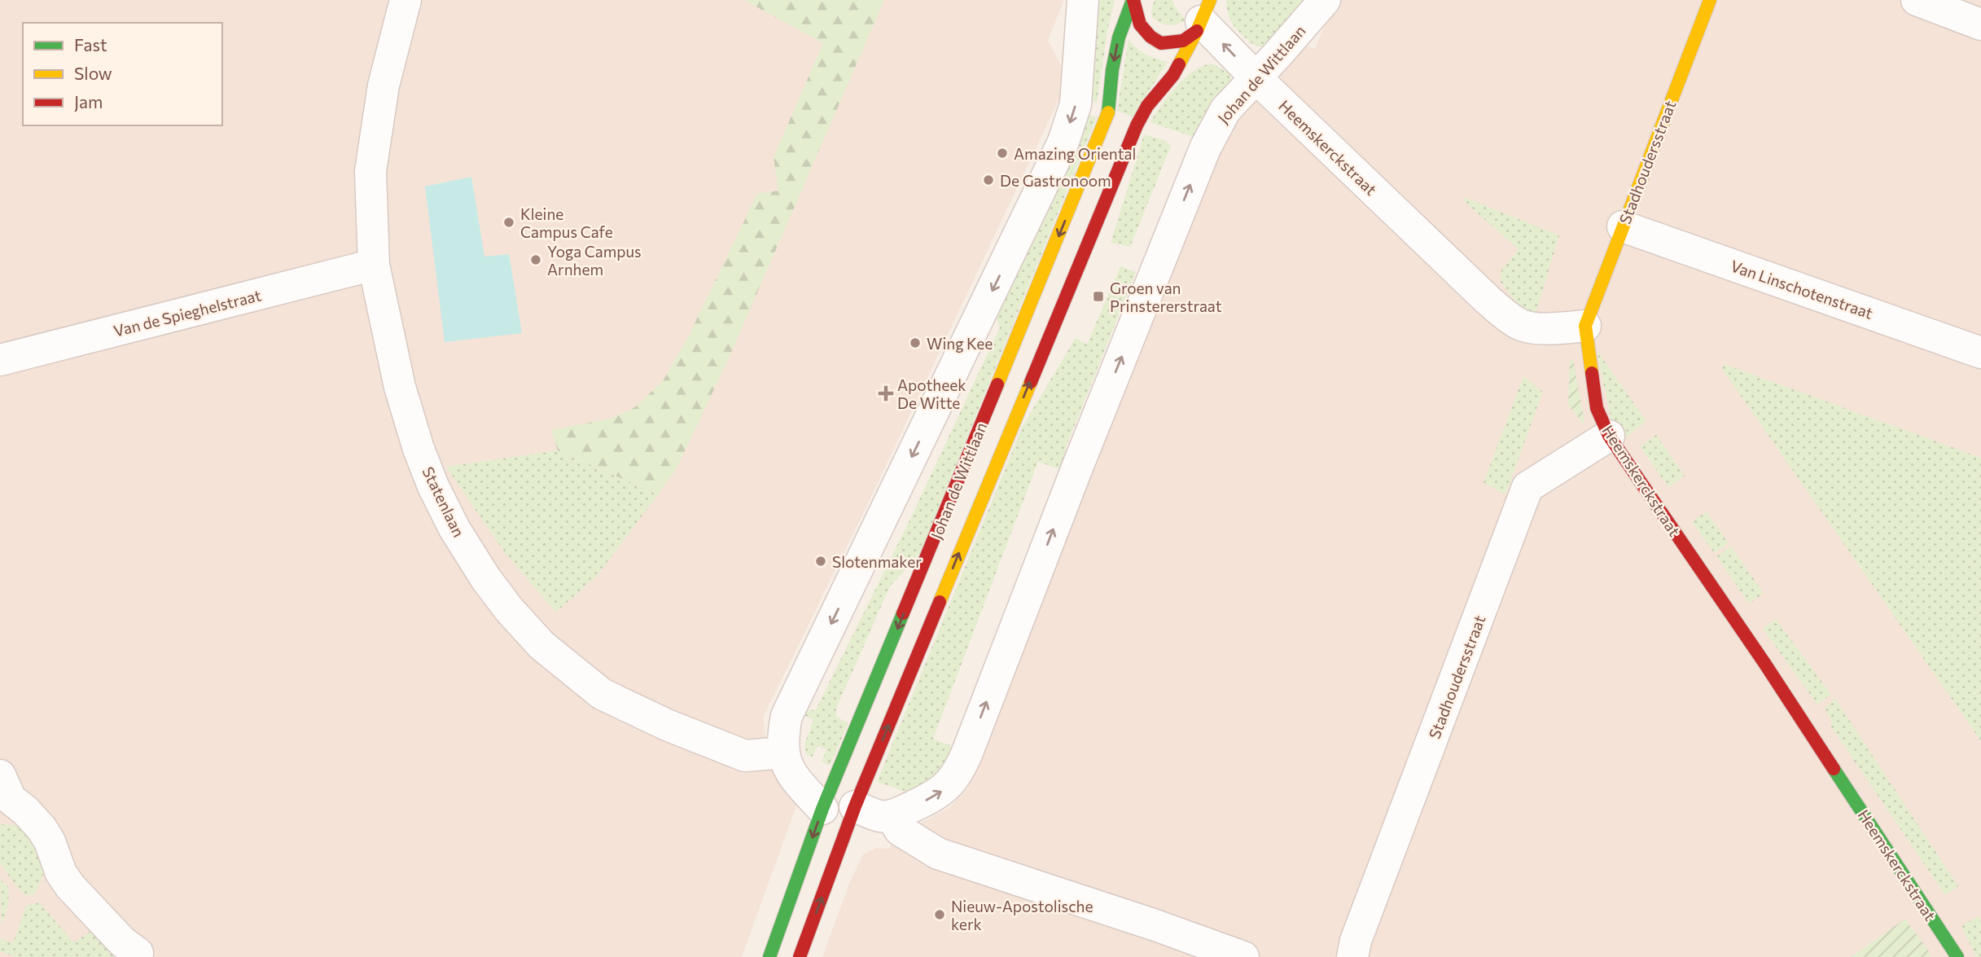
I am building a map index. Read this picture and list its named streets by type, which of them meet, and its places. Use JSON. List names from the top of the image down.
{
  "streets": {
    "main road": ["Johan de Wittlaan", "Heemskerckstraat", "Stadhoudersstraat"],
    "street": ["Van Linschotenstraat", "Van de Spieghelstraat", "Statenlaan"]
  },
  "crossings": [
    ["Johan de Wittlaan", "Heemskerckstraat"],
    ["Heemskerckstraat", "Stadhoudersstraat"],
    ["Stadhoudersstraat", "Van Linschotenstraat"],
    ["Van de Spieghelstraat", "Statenlaan"]
  ],
  "places": {
    "other": [
      "Amazing Oriental",
      "De Gastronoom",
      "Kleine Campus Cafe",
      "Yoga Campus Arnhem",
      "Wing Kee",
      "Slotenmaker",
      "Nieuw-Apostolische kerk"
    ],
    "transit": ["Groen van Prinstererstraat"],
    "health": ["Apotheek De Witte"]
  },
  "legend": ["Fast", "Slow", "Jam"]
}
